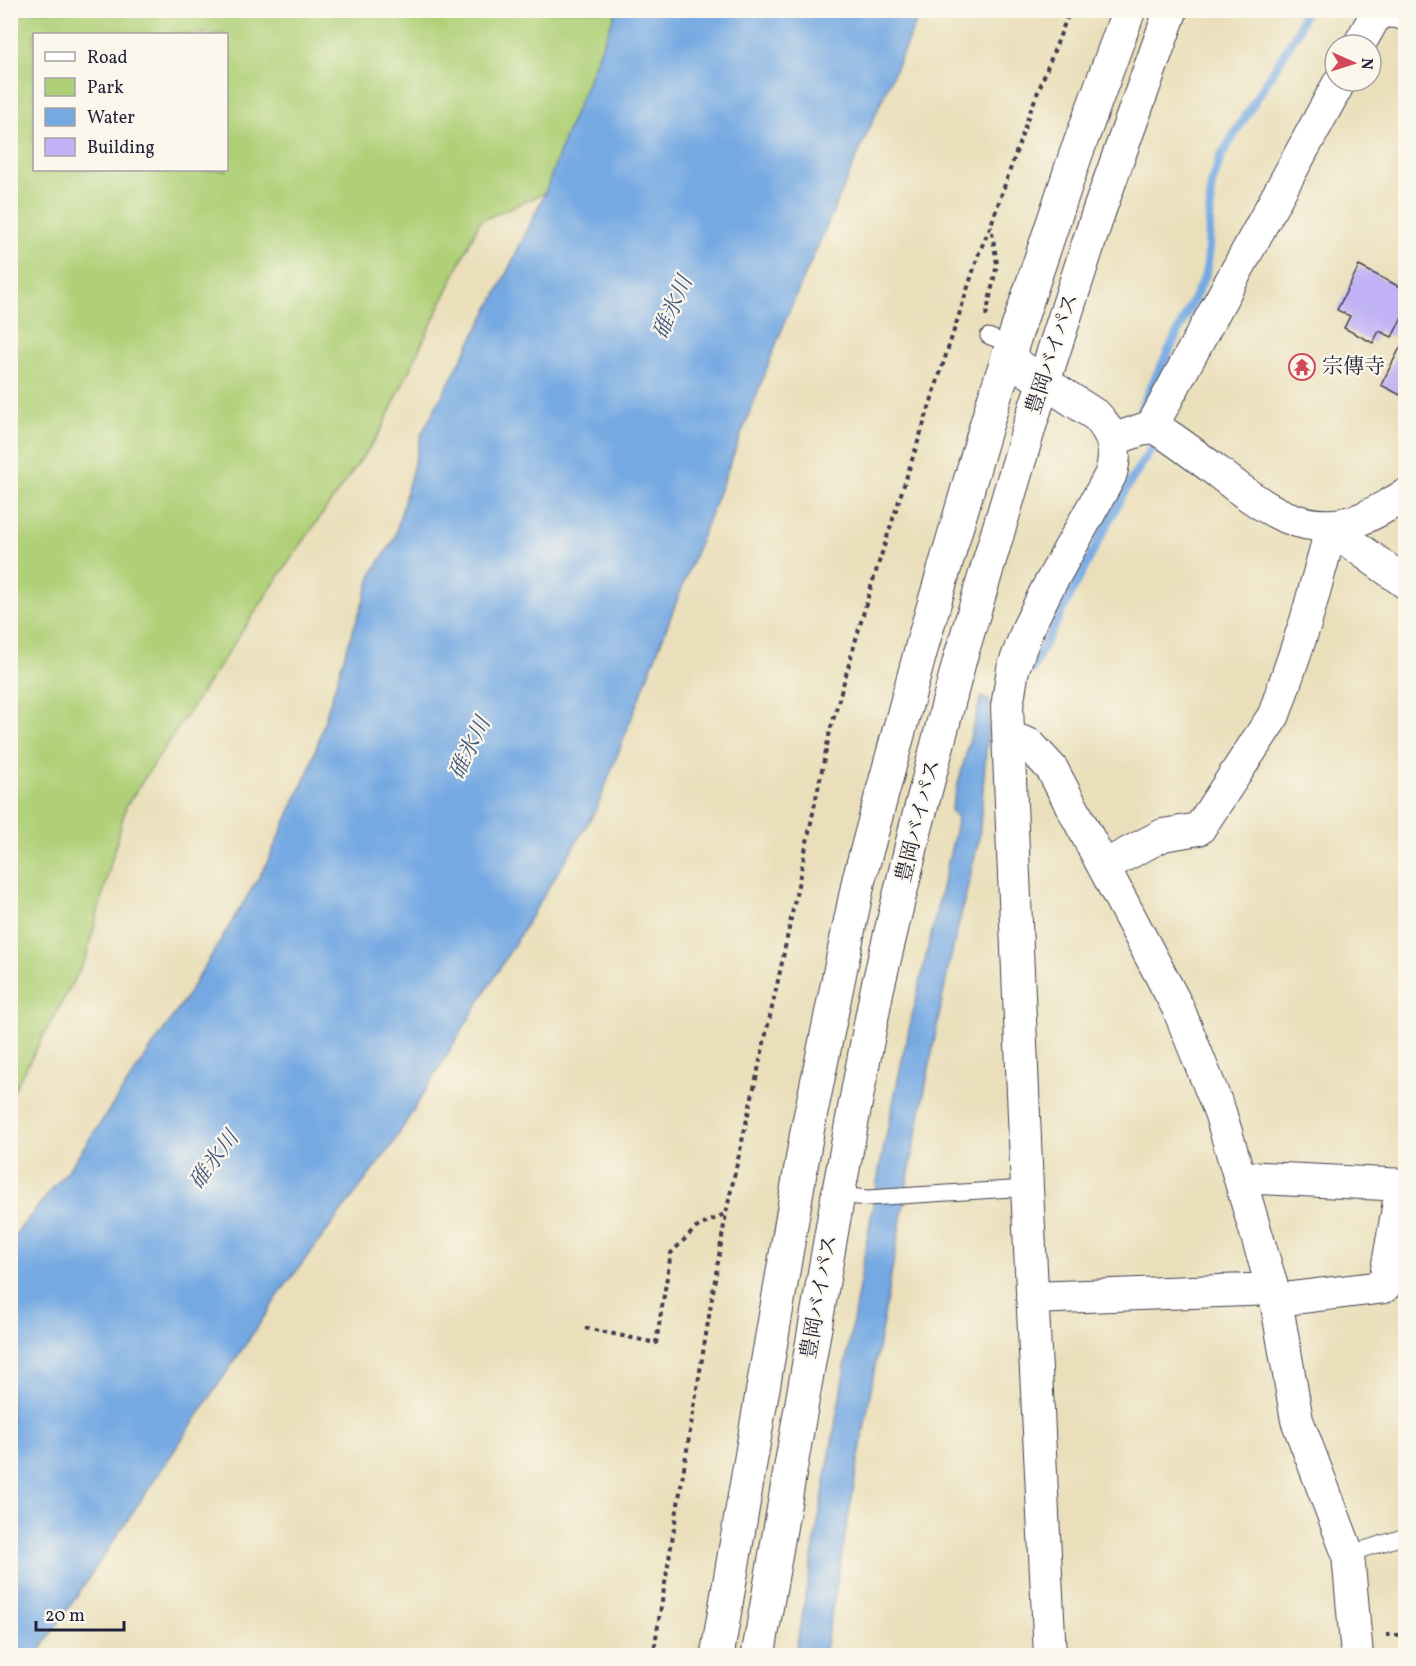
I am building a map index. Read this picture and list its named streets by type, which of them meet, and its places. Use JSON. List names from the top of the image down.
{
  "streets": {
    "highway": ["豊岡バイパス"]
  },
  "water": ["碓氷川"],
  "places": {
    "temple": ["宗傳寺"]
  },
  "legend": [
    "Road",
    "Park",
    "Water",
    "Building"
  ],
  "scale_bar": "20 m",
  "north": "right"
}
